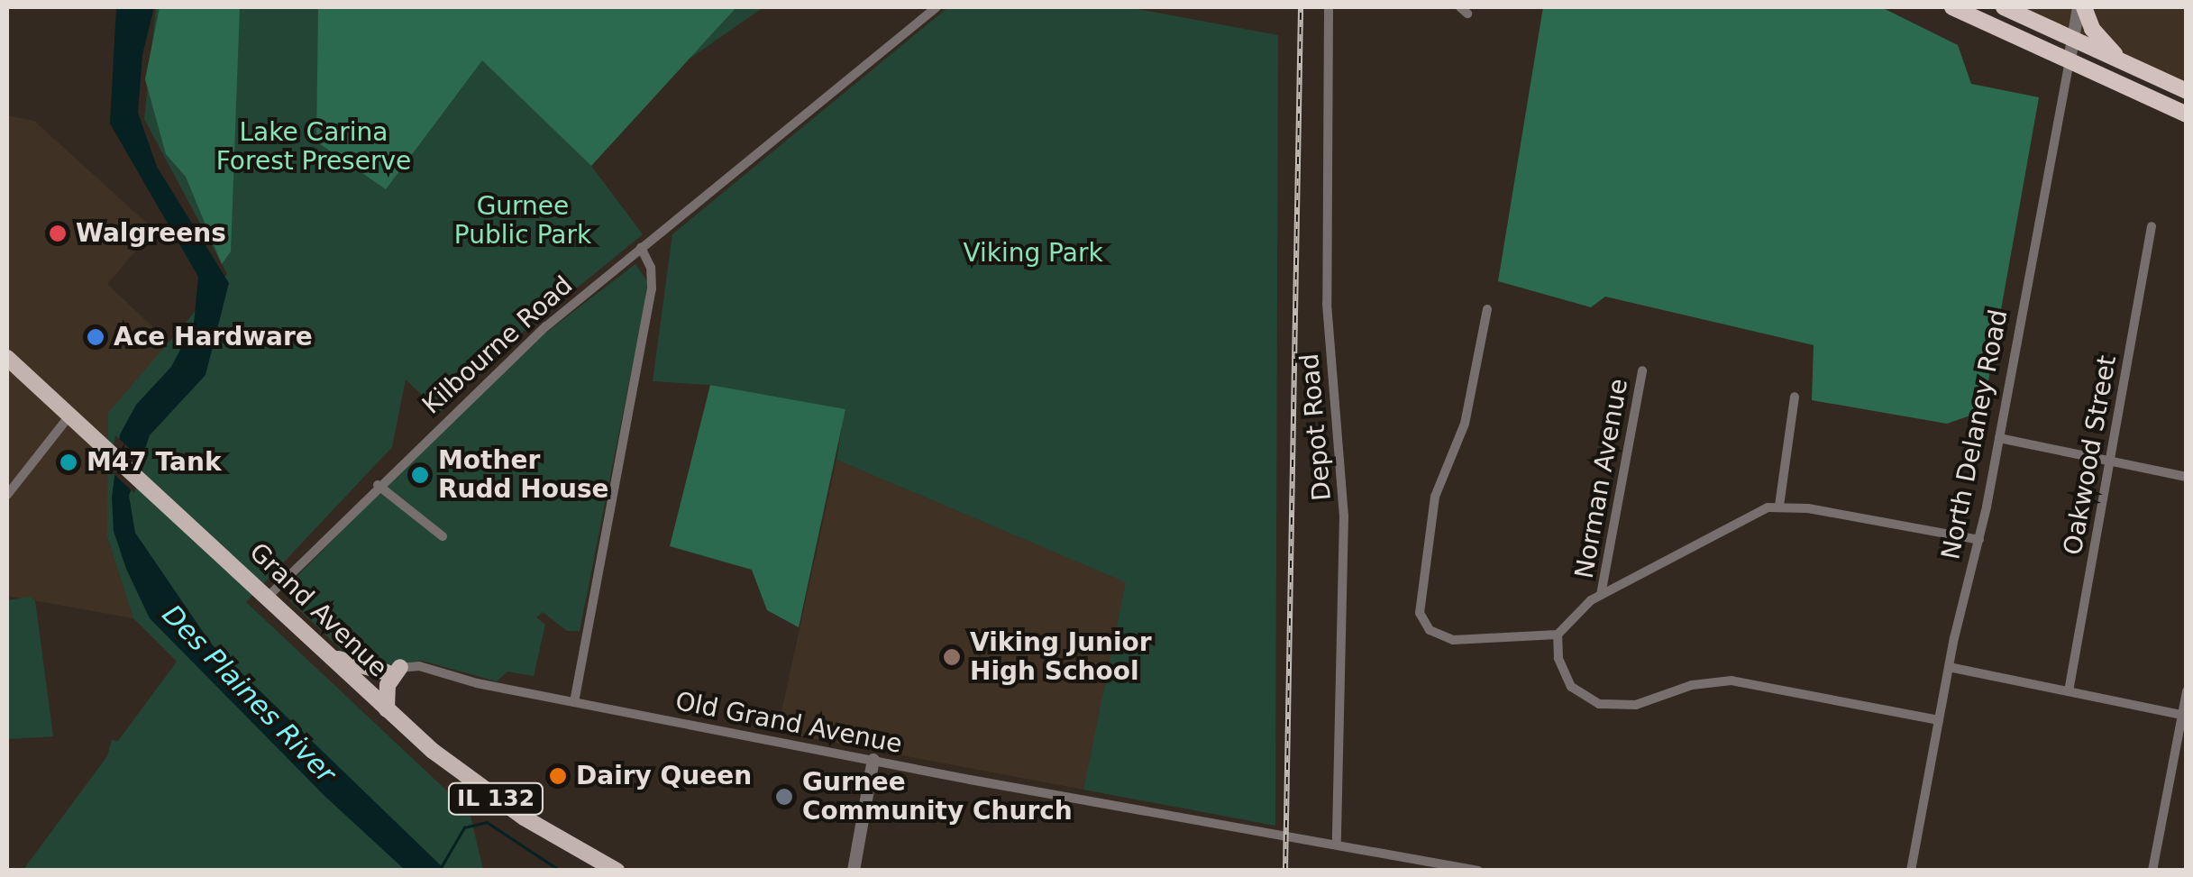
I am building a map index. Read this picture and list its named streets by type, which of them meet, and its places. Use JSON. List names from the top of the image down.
{
  "streets": {
    "main road": ["Grand Avenue", "IL 132"],
    "street": [
      "Kilbourne Road",
      "Depot Road",
      "North Delaney Road",
      "Oakwood Street",
      "Norman Avenue",
      "Old Grand Avenue"
    ]
  },
  "crossings": [
    ["Kilbourne Road", "Grand Avenue"],
    ["Depot Road", "Old Grand Avenue"]
  ],
  "water": ["Des Plaines River"],
  "parks": ["Lake Carina Forest Preserve", "Gurnee Public Park", "Viking Park"],
  "places": [
    "Walgreens",
    "Ace Hardware",
    "M47 Tank",
    "Mother Rudd House",
    "Viking Junior High School",
    "Dairy Queen",
    "Gurnee Community Church"
  ]
}
